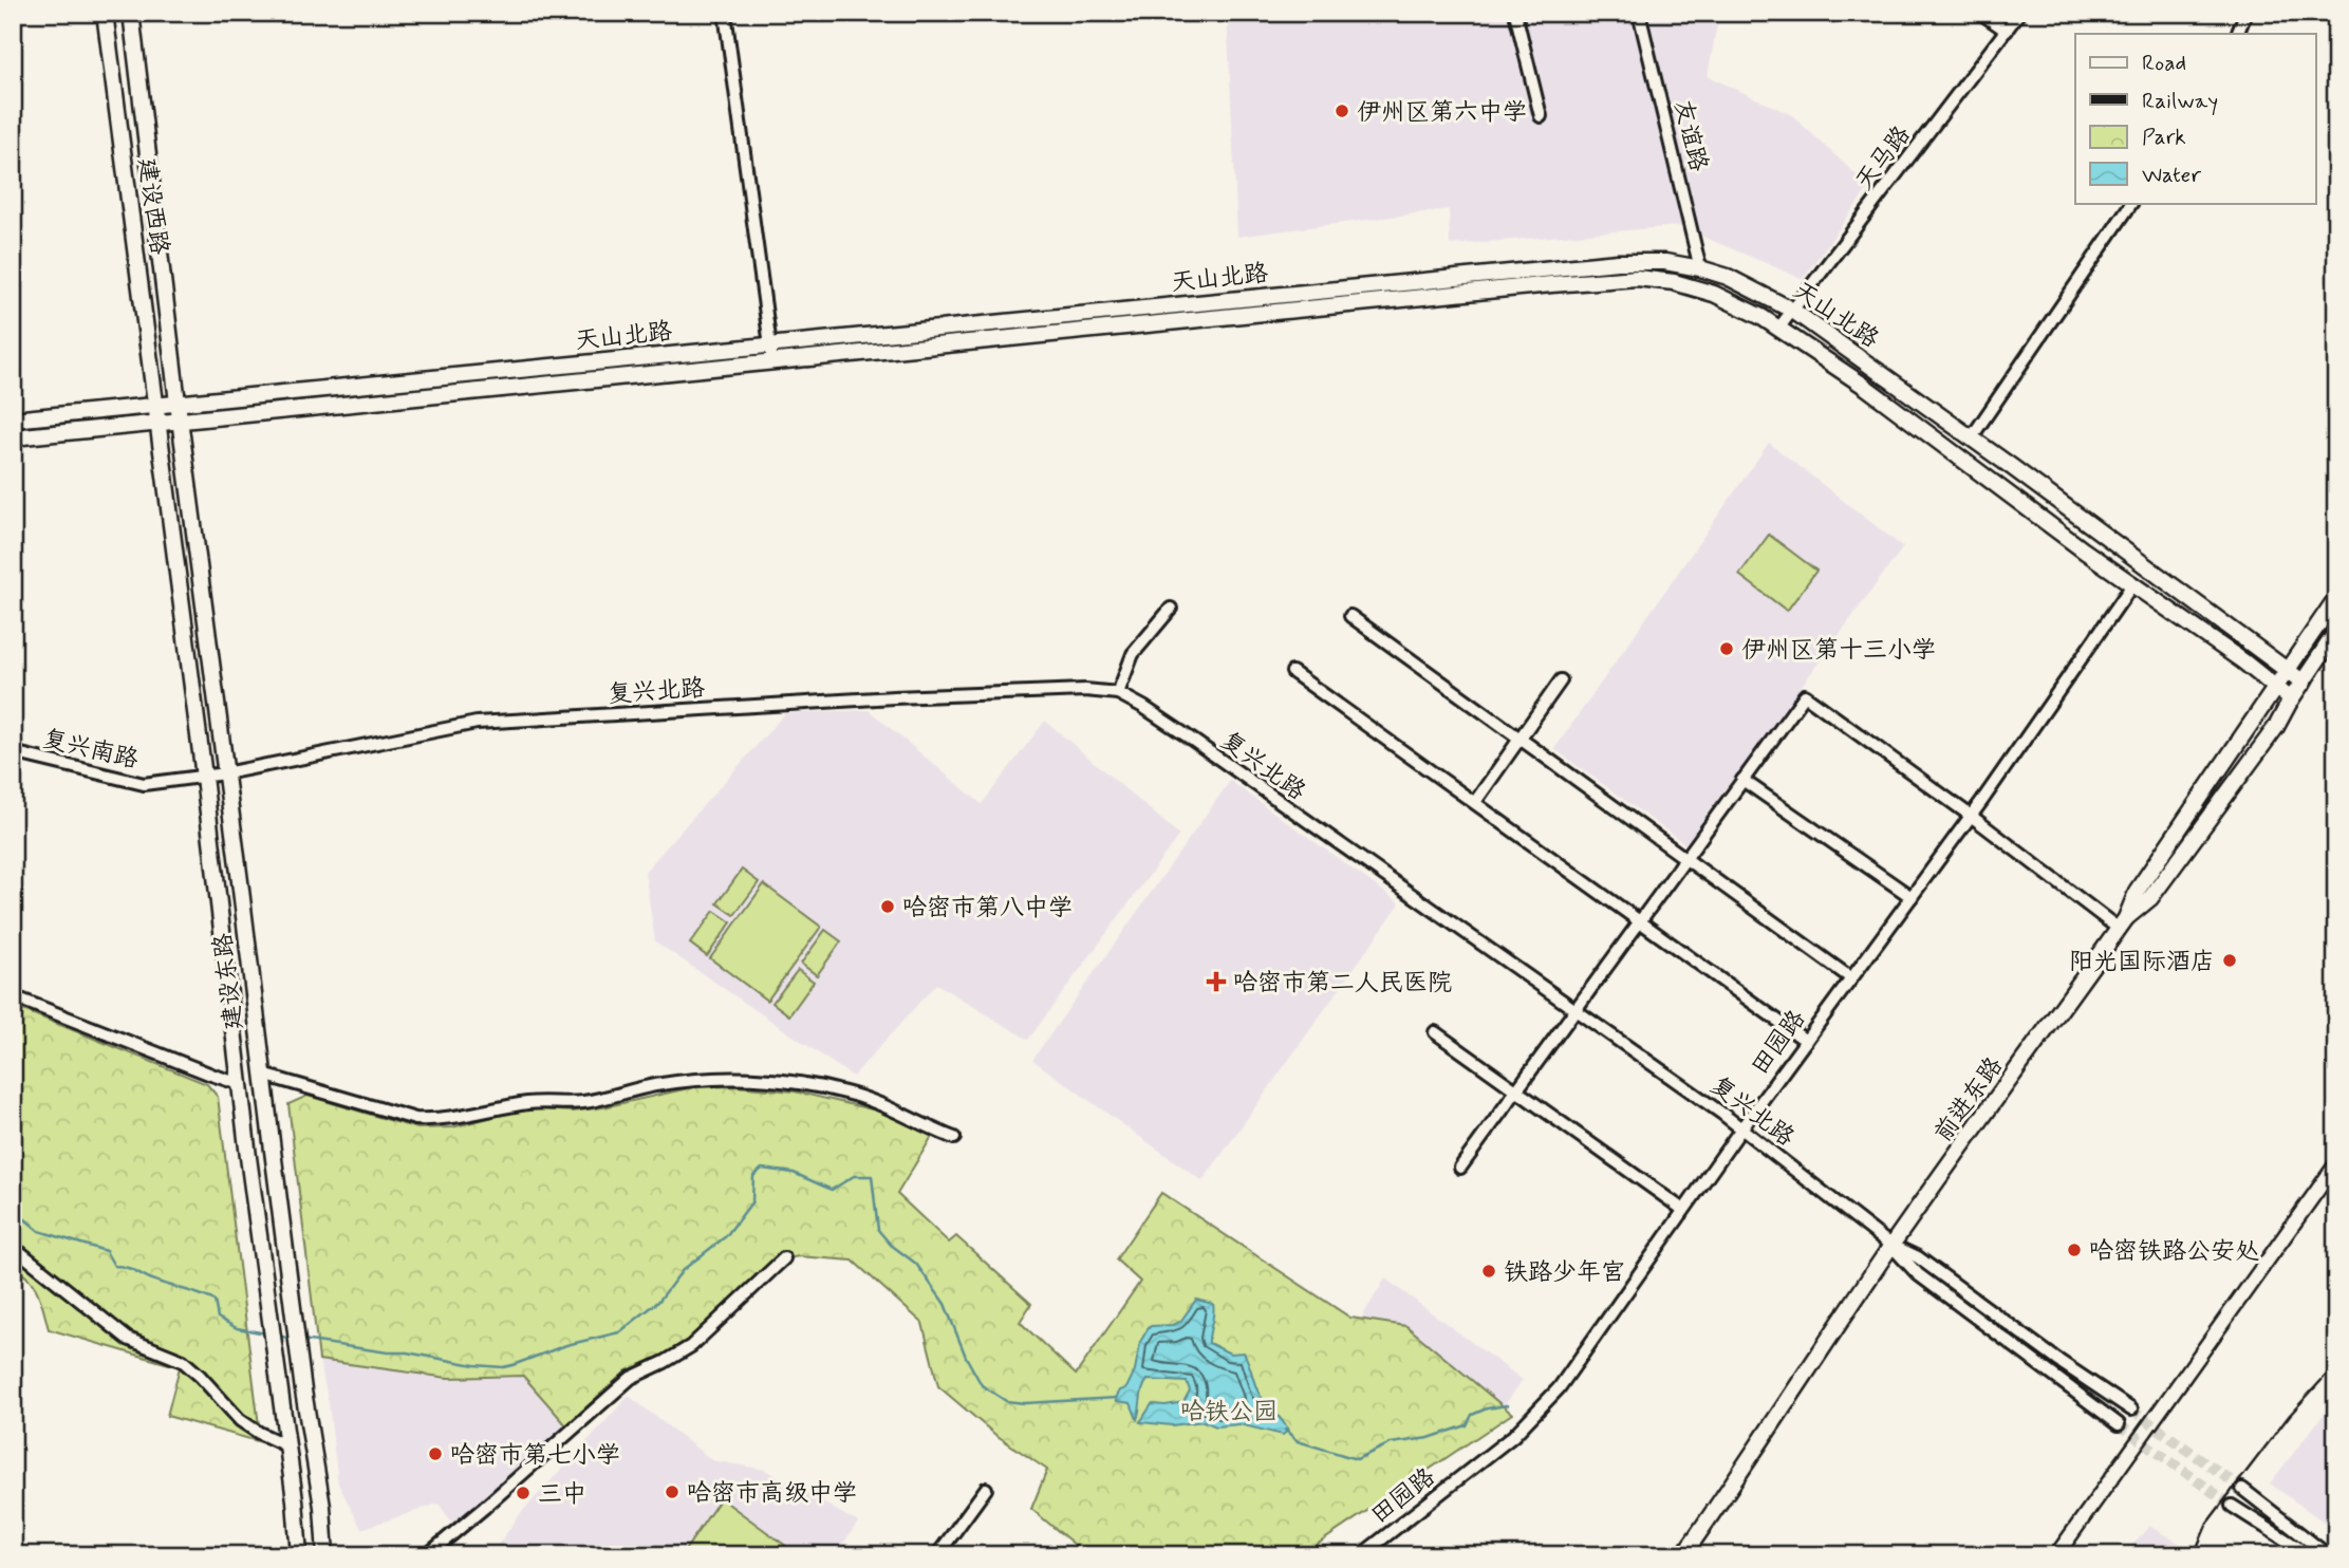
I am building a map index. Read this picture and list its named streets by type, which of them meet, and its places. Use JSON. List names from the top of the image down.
{
  "streets": {
    "main road": [
      "建设西路",
      "天山北路",
      "建设东路",
      "前进东路"
    ],
    "street": [
      "友谊路",
      "天马路",
      "复兴北路",
      "复兴南路",
      "田园路"
    ]
  },
  "crossings": [
    ["友谊路", "天山北路"],
    ["天马路", "天山北路"],
    ["建设西路", "天山北路"],
    ["建设西路", "建设东路"],
    ["天山北路", "建设东路"],
    ["天山北路", "前进东路"],
    ["复兴北路", "复兴南路"],
    ["复兴北路", "建设东路"],
    ["复兴北路", "田园路"],
    ["复兴北路", "前进东路"],
    ["复兴南路", "建设东路"]
  ],
  "parks": ["哈铁公园"],
  "places": {
    "other": [
      "伊州区第六中学",
      "伊州区第十三小学",
      "哈密市第八中学",
      "阳光国际酒店",
      "哈密铁路公安处",
      "铁路少年宫",
      "哈密市第七小学",
      "哈密市高级中学",
      "三中"
    ],
    "health": ["哈密市第二人民医院"]
  },
  "legend": [
    "Road",
    "Railway",
    "Park",
    "Water"
  ]
}
